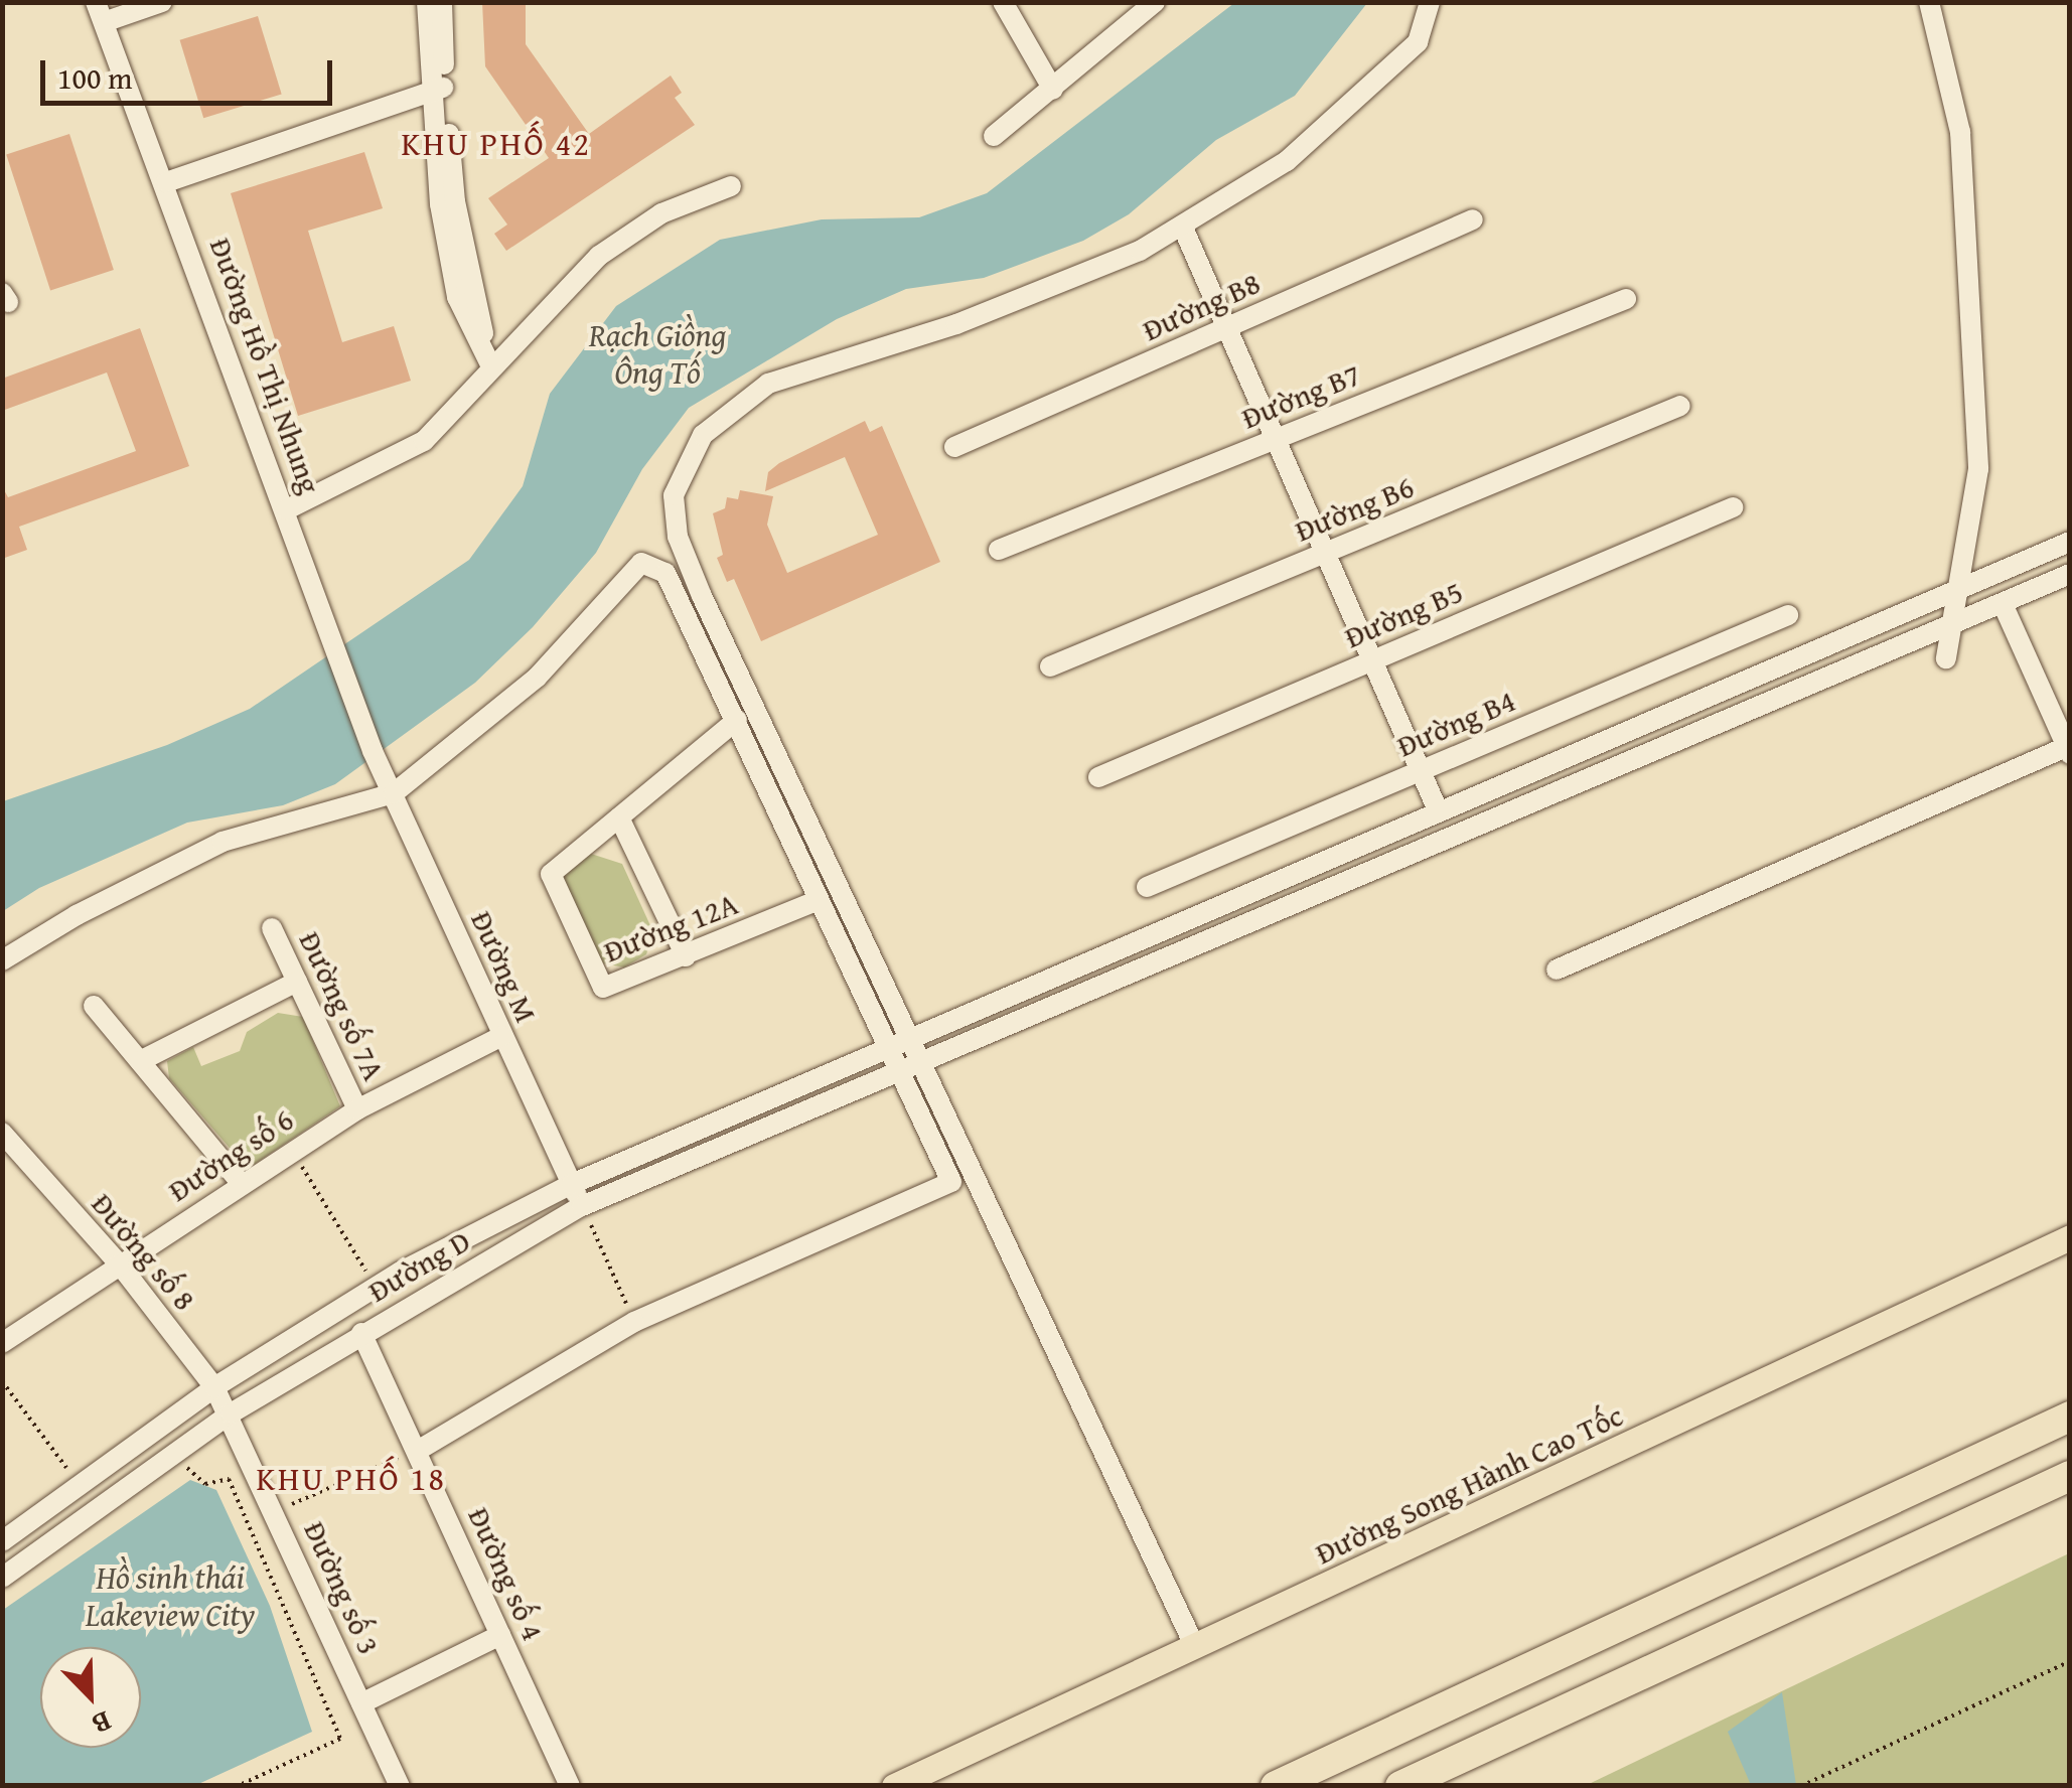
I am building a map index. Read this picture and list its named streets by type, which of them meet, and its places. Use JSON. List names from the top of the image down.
{
  "streets": {
    "main road": ["Đường Song Hành Cao Tốc"],
    "street": [
      "Đường B8",
      "Đường Hồ Thị Nhung",
      "Đường B7",
      "Đường B6",
      "Đường B5",
      "Đường B4",
      "Đường 12A",
      "Đường M",
      "Đường số 7A",
      "Đường số 6",
      "Đường số 8",
      "Đường D",
      "Đường số 4",
      "Đường số 3"
    ]
  },
  "crossings": [
    ["Đường Hồ Thị Nhung", "Đường M"],
    ["Đường M", "Đường số 6"],
    ["Đường M", "Đường D"],
    ["Đường số 7A", "Đường số 6"],
    ["Đường số 6", "Đường số 8"],
    ["Đường số 8", "Đường D"],
    ["Đường số 8", "Đường số 3"],
    ["Đường D", "Đường số 4"],
    ["Đường D", "Đường số 3"]
  ],
  "districts": ["KHU PHỐ 42", "KHU PHỐ 18"],
  "water": ["Rạch Giồng Ông Tố", "Hồ sinh thái Lakeview City"],
  "scale_bar": "100 m",
  "north": "bottom right"
}
